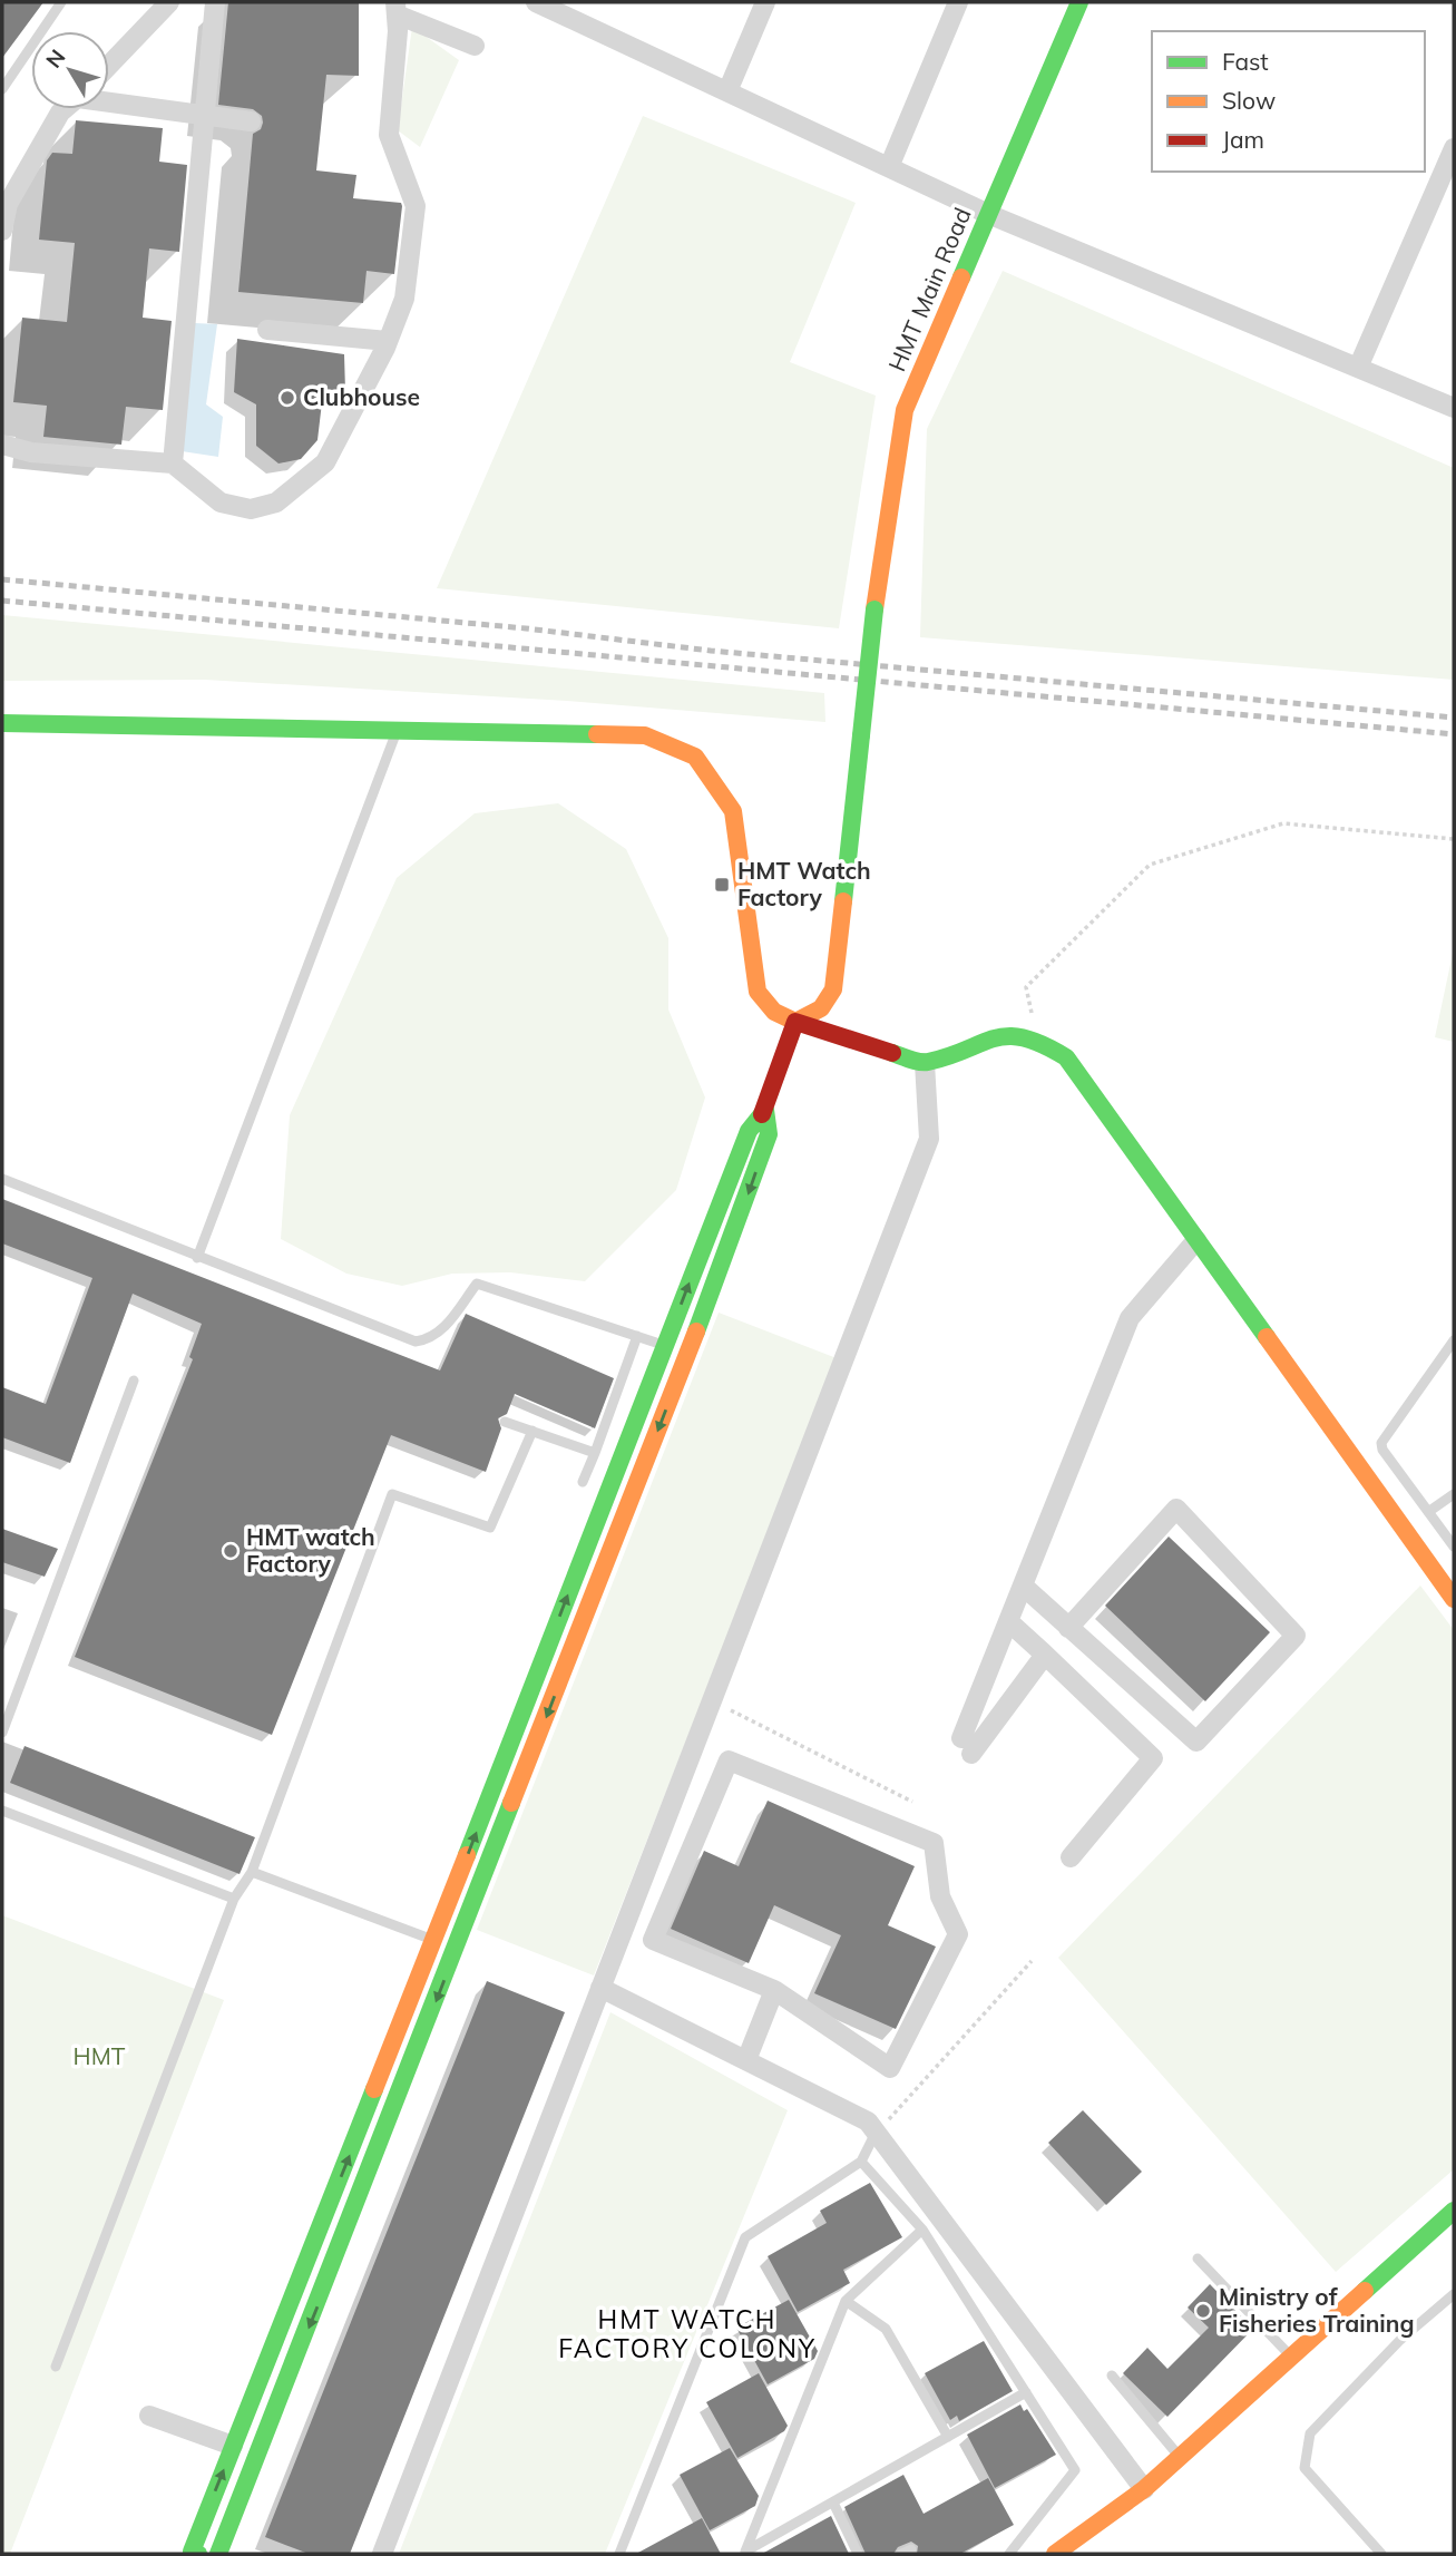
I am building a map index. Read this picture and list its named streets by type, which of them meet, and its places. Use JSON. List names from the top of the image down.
{
  "streets": {
    "street": ["HMT Main Road"]
  },
  "districts": ["HMT WATCH FACTORY COLONY"],
  "parks": ["HMT"],
  "places": {
    "other": ["Clubhouse", "HMT watch Factory", "Ministry of Fisheries Training"],
    "transit": ["HMT Watch Factory"]
  },
  "legend": ["Fast", "Slow", "Jam"],
  "north": "top left"
}
